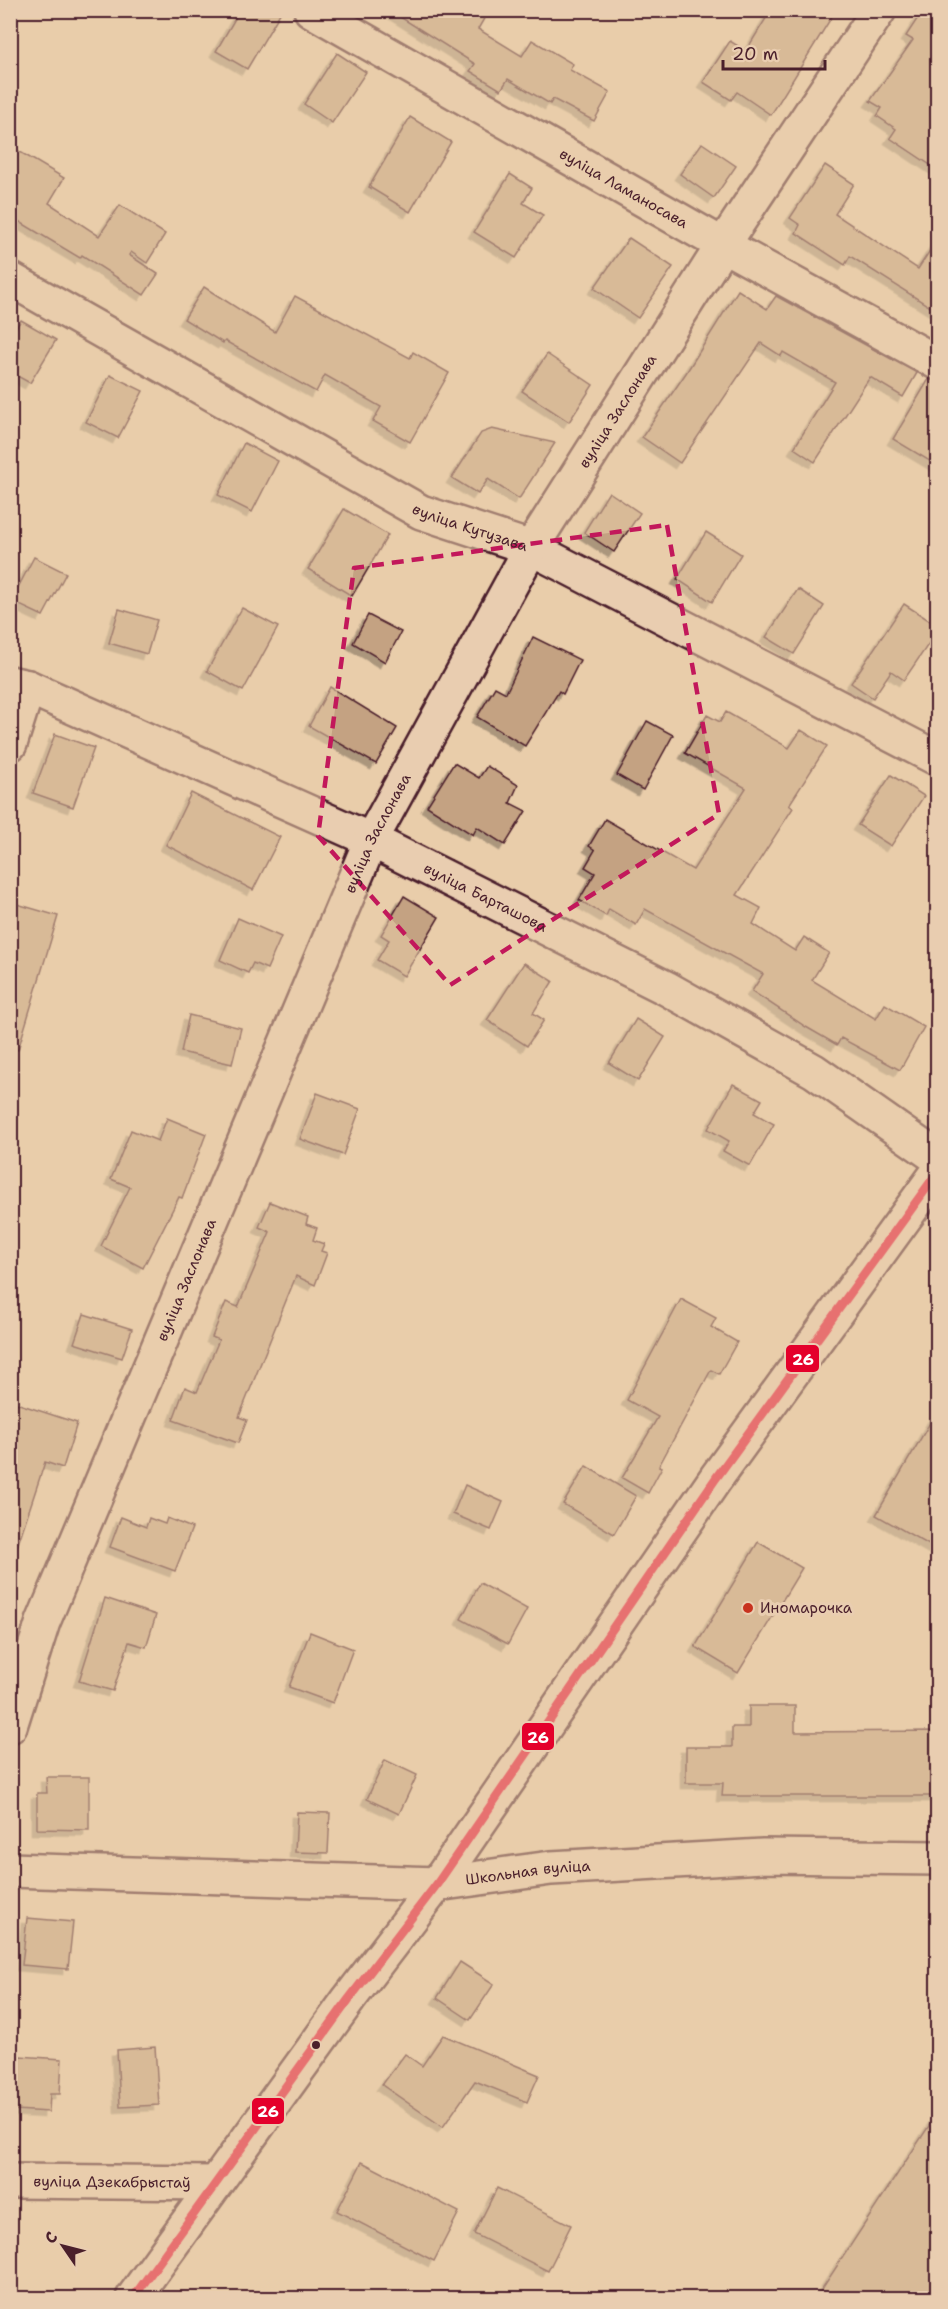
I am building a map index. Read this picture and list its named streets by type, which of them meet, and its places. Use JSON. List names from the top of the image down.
{
  "streets": {
    "street": [
      "вуліца Ламаносава",
      "вуліца Заслонава",
      "вуліца Кутузава",
      "вуліца Барташова",
      "Школьная вуліца",
      "вуліца Дзекабрыстаў"
    ]
  },
  "crossings": [
    ["вуліца Ламаносава", "вуліца Заслонава"],
    ["вуліца Заслонава", "вуліца Кутузава"],
    ["вуліца Заслонава", "вуліца Барташова"]
  ],
  "places": ["Иномарочка"],
  "lines": ["transit line 26"],
  "scale_bar": "20 m",
  "north": "top left"
}
